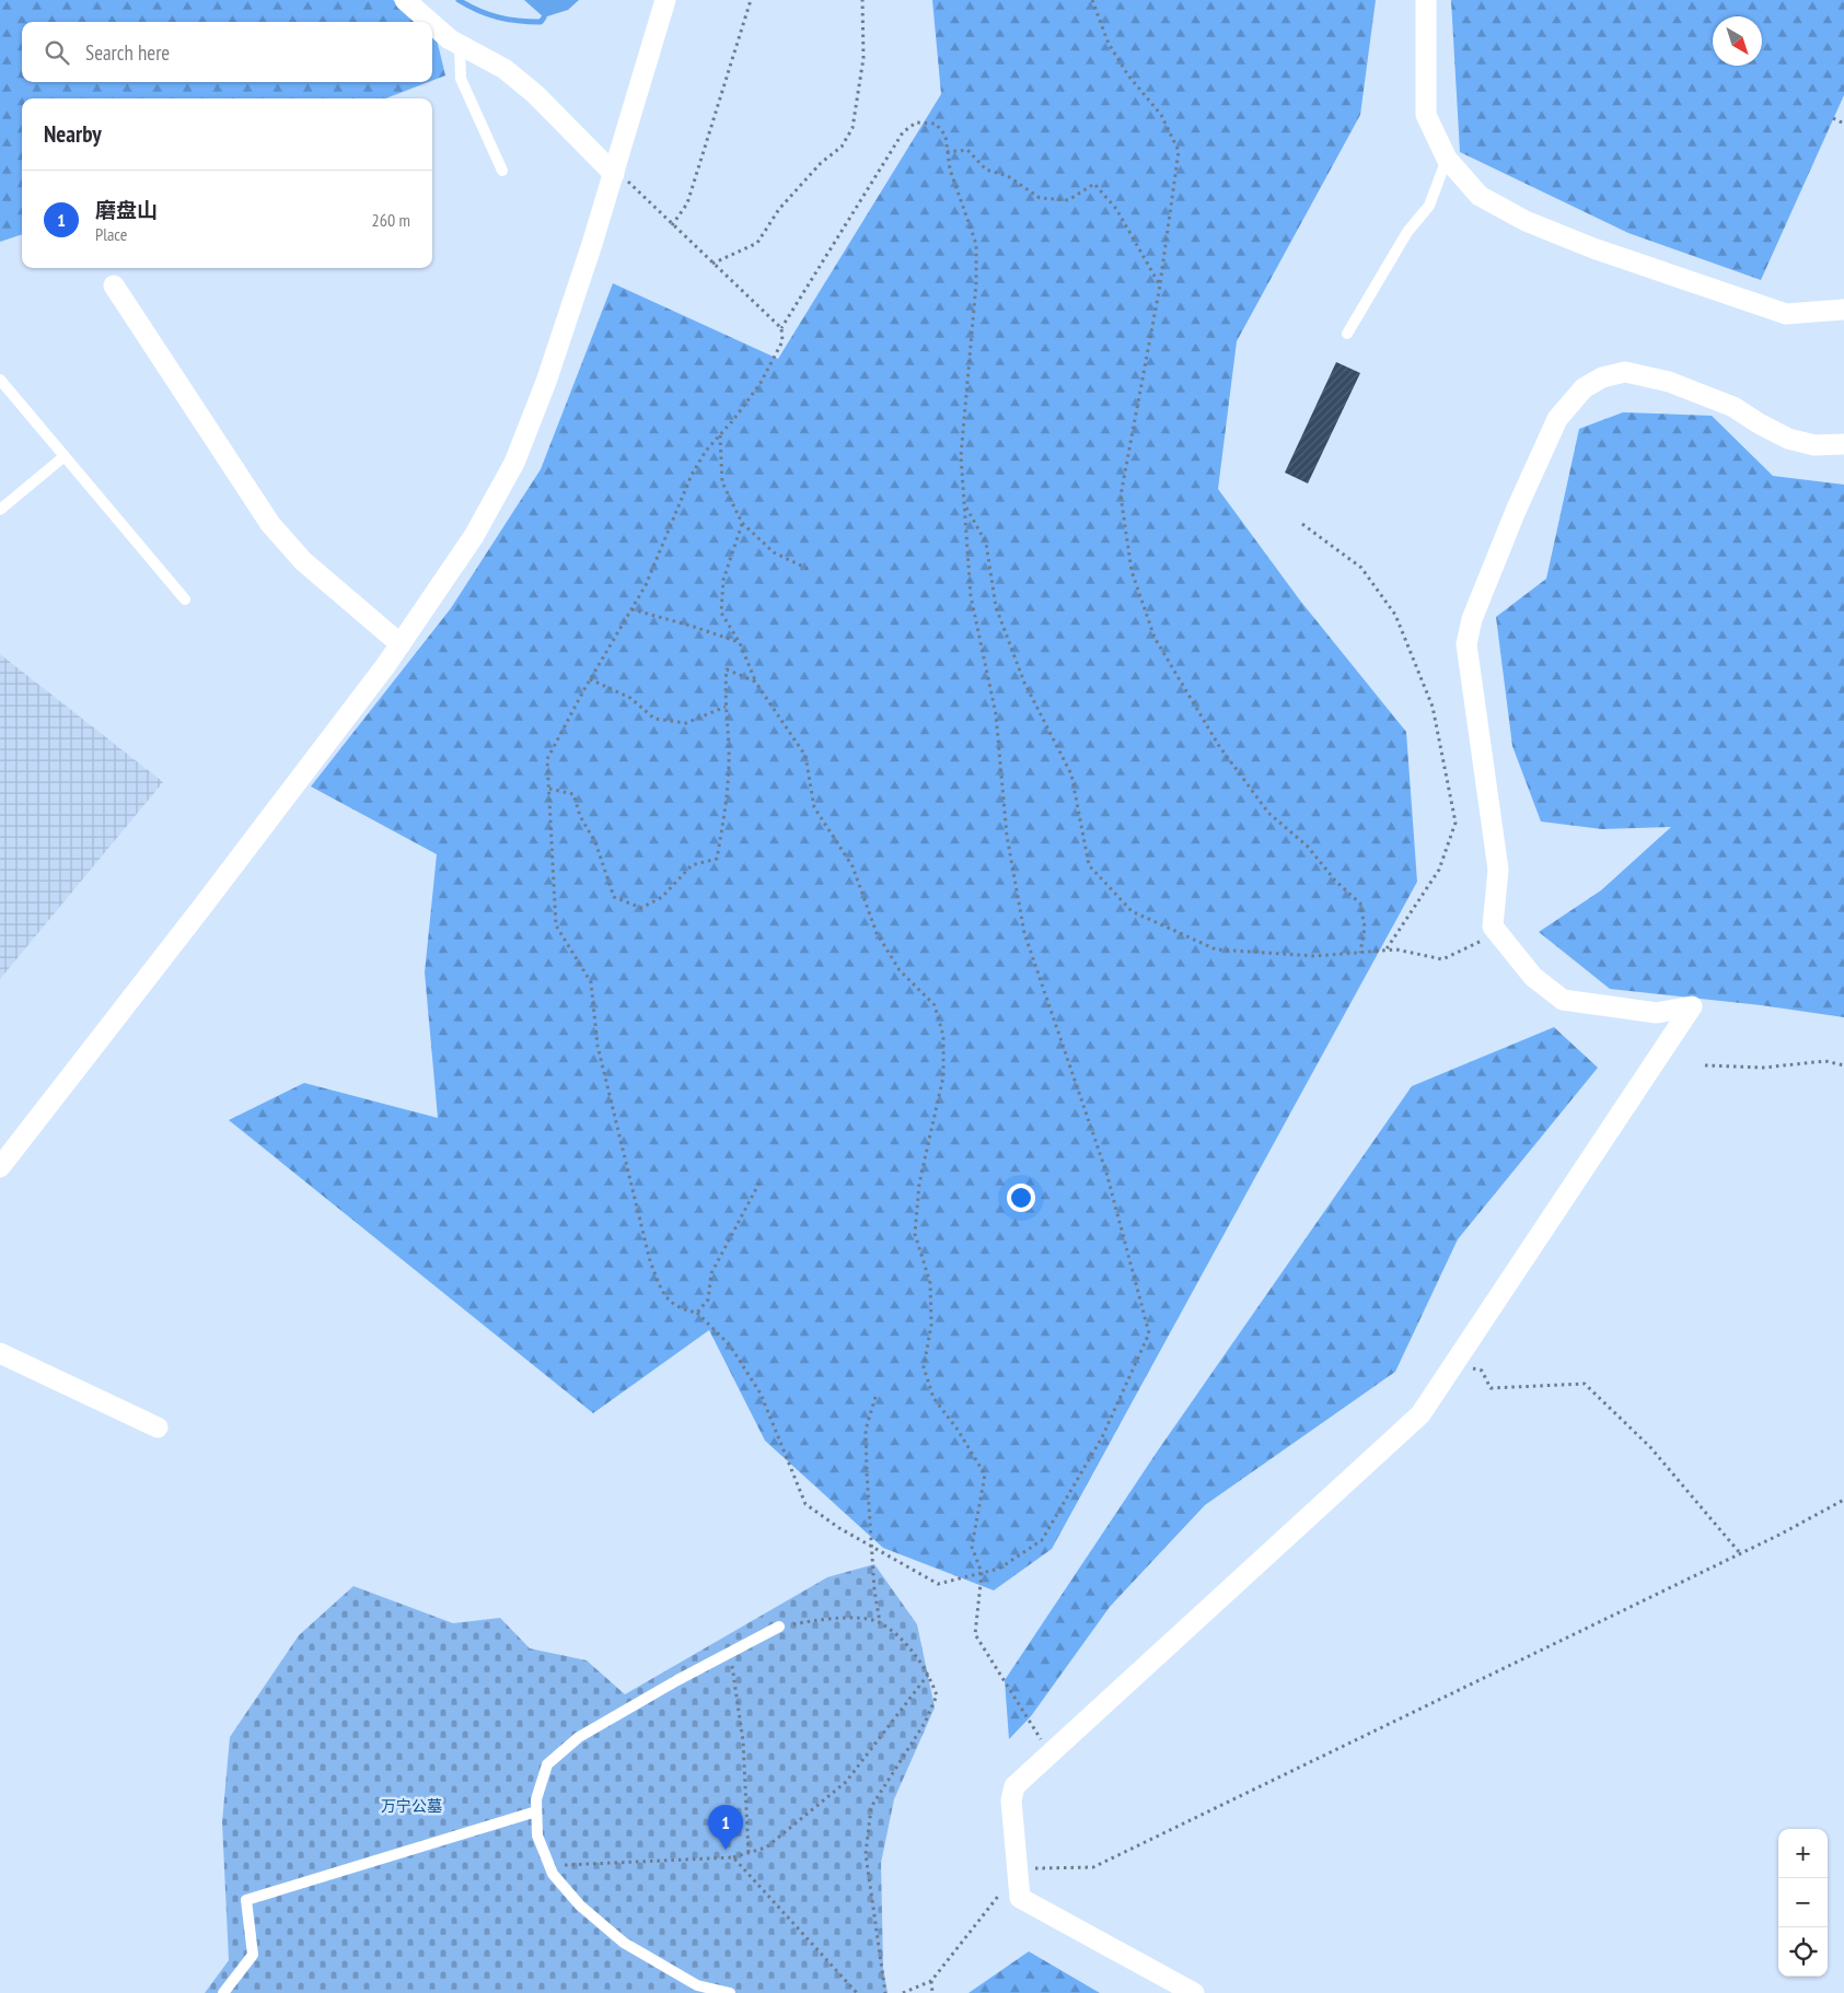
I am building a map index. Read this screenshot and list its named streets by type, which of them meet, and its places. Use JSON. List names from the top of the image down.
{
  "parks": ["万宁公墓"],
  "north": "bottom right",
  "page": {
    "search": "Search here",
    "heading": "Nearby",
    "list": [
      {
        "mark": "1",
        "name": "磨盘山",
        "note": "Place",
        "value": "260 m"
      }
    ],
    "pins": "1",
    "map_buttons": ["+", "−"]
  }
}
